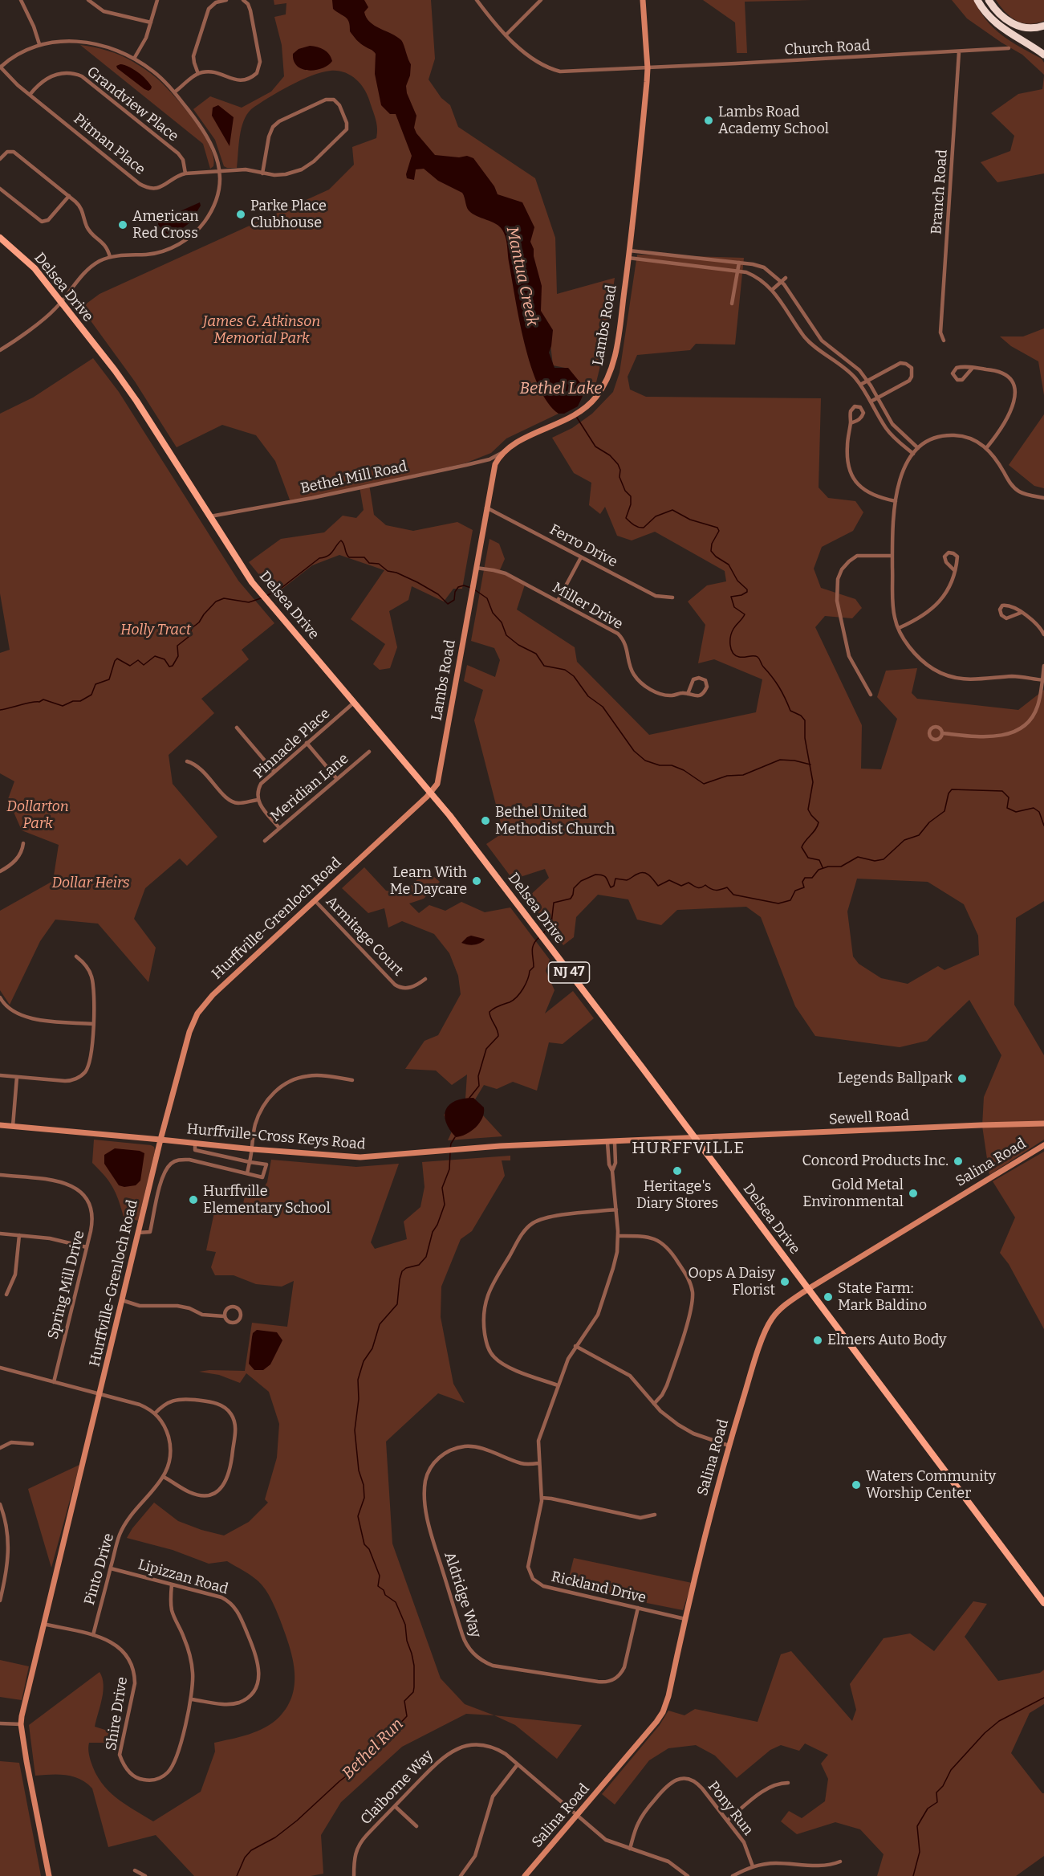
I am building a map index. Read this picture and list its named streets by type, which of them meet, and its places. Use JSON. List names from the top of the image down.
{
  "streets": {
    "main road": [
      "Delsea Drive",
      "Lambs Road",
      "Hurffville-Grenloch Road",
      "NJ 47",
      "Sewell Road",
      "Hurffville-Cross Keys Road",
      "Salina Road"
    ],
    "street": [
      "Church Road",
      "Grandview Place",
      "Pitman Place",
      "Branch Road",
      "Bethel Mill Road",
      "Ferro Drive",
      "Miller Drive",
      "Pinnacle Place",
      "Meridian Lane",
      "Armitage Court",
      "Spring Mill Drive",
      "Pinto Drive",
      "Lipizzan Road",
      "Rickland Drive",
      "Aldridge Way",
      "Shire Drive",
      "Claiborne Way",
      "Pony Run"
    ]
  },
  "crossings": [
    ["Church Road", "Branch Road"],
    ["Church Road", "Lambs Road"],
    ["Grandview Place", "Pitman Place"],
    ["Delsea Drive", "Lambs Road"],
    ["Delsea Drive", "Bethel Mill Road"],
    ["Delsea Drive", "Pinnacle Place"],
    ["Delsea Drive", "Hurffville-Grenloch Road"],
    ["Delsea Drive", "Sewell Road"],
    ["Delsea Drive", "Hurffville-Cross Keys Road"],
    ["Delsea Drive", "Salina Road"],
    ["Lambs Road", "Bethel Mill Road"],
    ["Lambs Road", "Ferro Drive"],
    ["Lambs Road", "Miller Drive"],
    ["Lambs Road", "Hurffville-Grenloch Road"],
    ["Pinnacle Place", "Meridian Lane"],
    ["Hurffville-Grenloch Road", "Armitage Court"],
    ["Hurffville-Grenloch Road", "Hurffville-Cross Keys Road"],
    ["Hurffville-Grenloch Road", "Shire Drive"],
    ["Sewell Road", "Hurffville-Cross Keys Road"],
    ["Hurffville-Cross Keys Road", "Rickland Drive"],
    ["Salina Road", "Rickland Drive"],
    ["Salina Road", "Claiborne Way"],
    ["Pinto Drive", "Lipizzan Road"],
    ["Pinto Drive", "Shire Drive"],
    ["Lipizzan Road", "Shire Drive"],
    ["Rickland Drive", "Aldridge Way"],
    ["Claiborne Way", "Pony Run"]
  ],
  "districts": ["HURFFVILLE"],
  "water": ["Mantua Creek", "Bethel Lake", "Bethel Run"],
  "parks": [
    "James G. Atkinson Memorial Park",
    "Holly Tract",
    "Dollarton Park",
    "Dollar Heirs"
  ],
  "places": [
    "Lambs Road Academy School",
    "Parke Place Clubhouse",
    "American Red Cross",
    "Bethel United Methodist Church",
    "Learn With Me Daycare",
    "Legends Ballpark",
    "Concord Products Inc.",
    "Heritage's Diary Stores",
    "Gold Metal Environmental",
    "Hurffville Elementary School",
    "Oops A Daisy Florist",
    "State Farm: Mark Baldino",
    "Elmers Auto Body",
    "Waters Community Worship Center"
  ]
}
